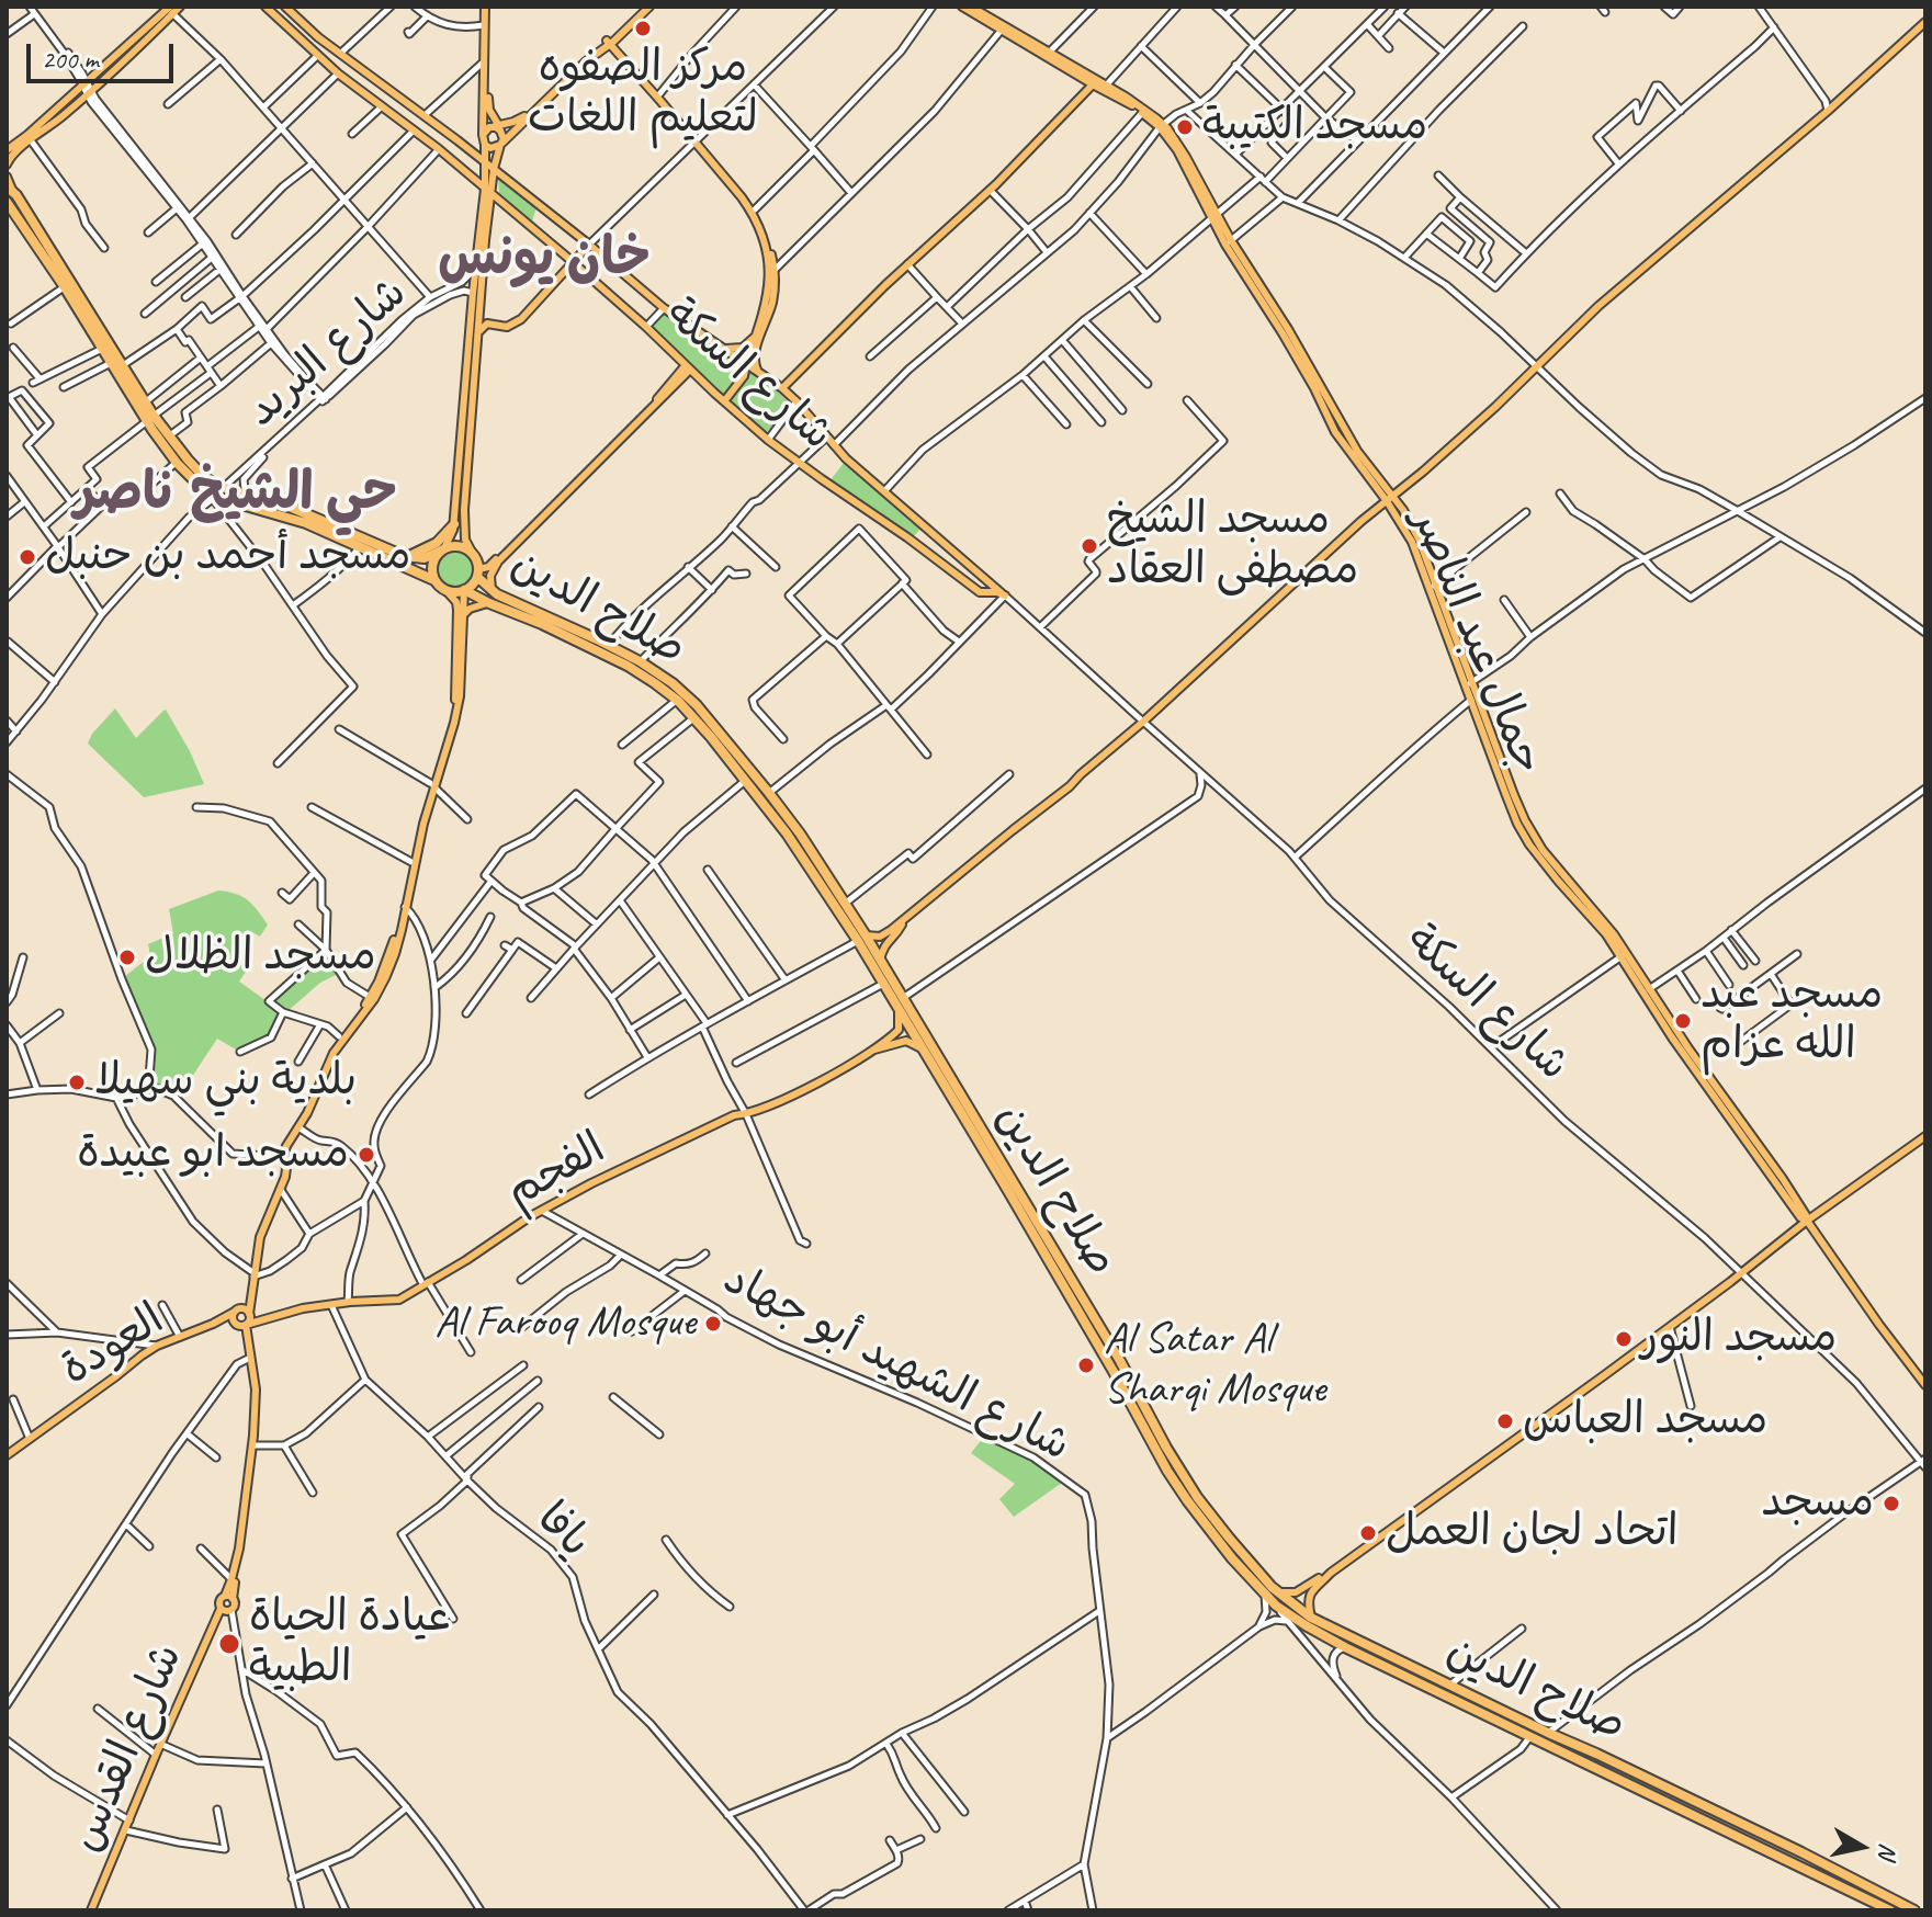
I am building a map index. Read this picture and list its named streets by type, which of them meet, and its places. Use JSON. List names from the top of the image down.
{
  "streets": {
    "highway": ["صلاح الدين"],
    "main road": [
      "شارع السكة",
      "جمال عبد الناصر",
      "الفجم",
      "العودة",
      "شارع القدس"
    ],
    "street": ["شارع البريد", "شارع الشهيد أبو جهاد", "يافا"]
  },
  "crossings": [
    ["الفجم", "العودة"],
    ["الفجم", "شارع الشهيد أبو جهاد"],
    ["الفجم", "يافا"]
  ],
  "districts": ["خان يونس", "حي الشيخ ناصر"],
  "places": [
    "مركز الصفوه لتعليم اللغات",
    "مسجد الكتيبة",
    "مسجد الشيخ مصطفى العقاد",
    "مسجد أحمد بن حنبل",
    "مسجد الظلال",
    "مسجد عبد الله عزام",
    "بلدية بني سهيلا",
    "مسجد ابو عبيدة",
    "Al Farooq Mosque",
    "مسجد النور",
    "Al Satar Al Sharqi Mosque",
    "مسجد العباس",
    "مسجد",
    "اتحاد لجان العمل",
    "عيادة الحياة الطبية"
  ],
  "scale_bar": "200 m",
  "north": "right"
}
